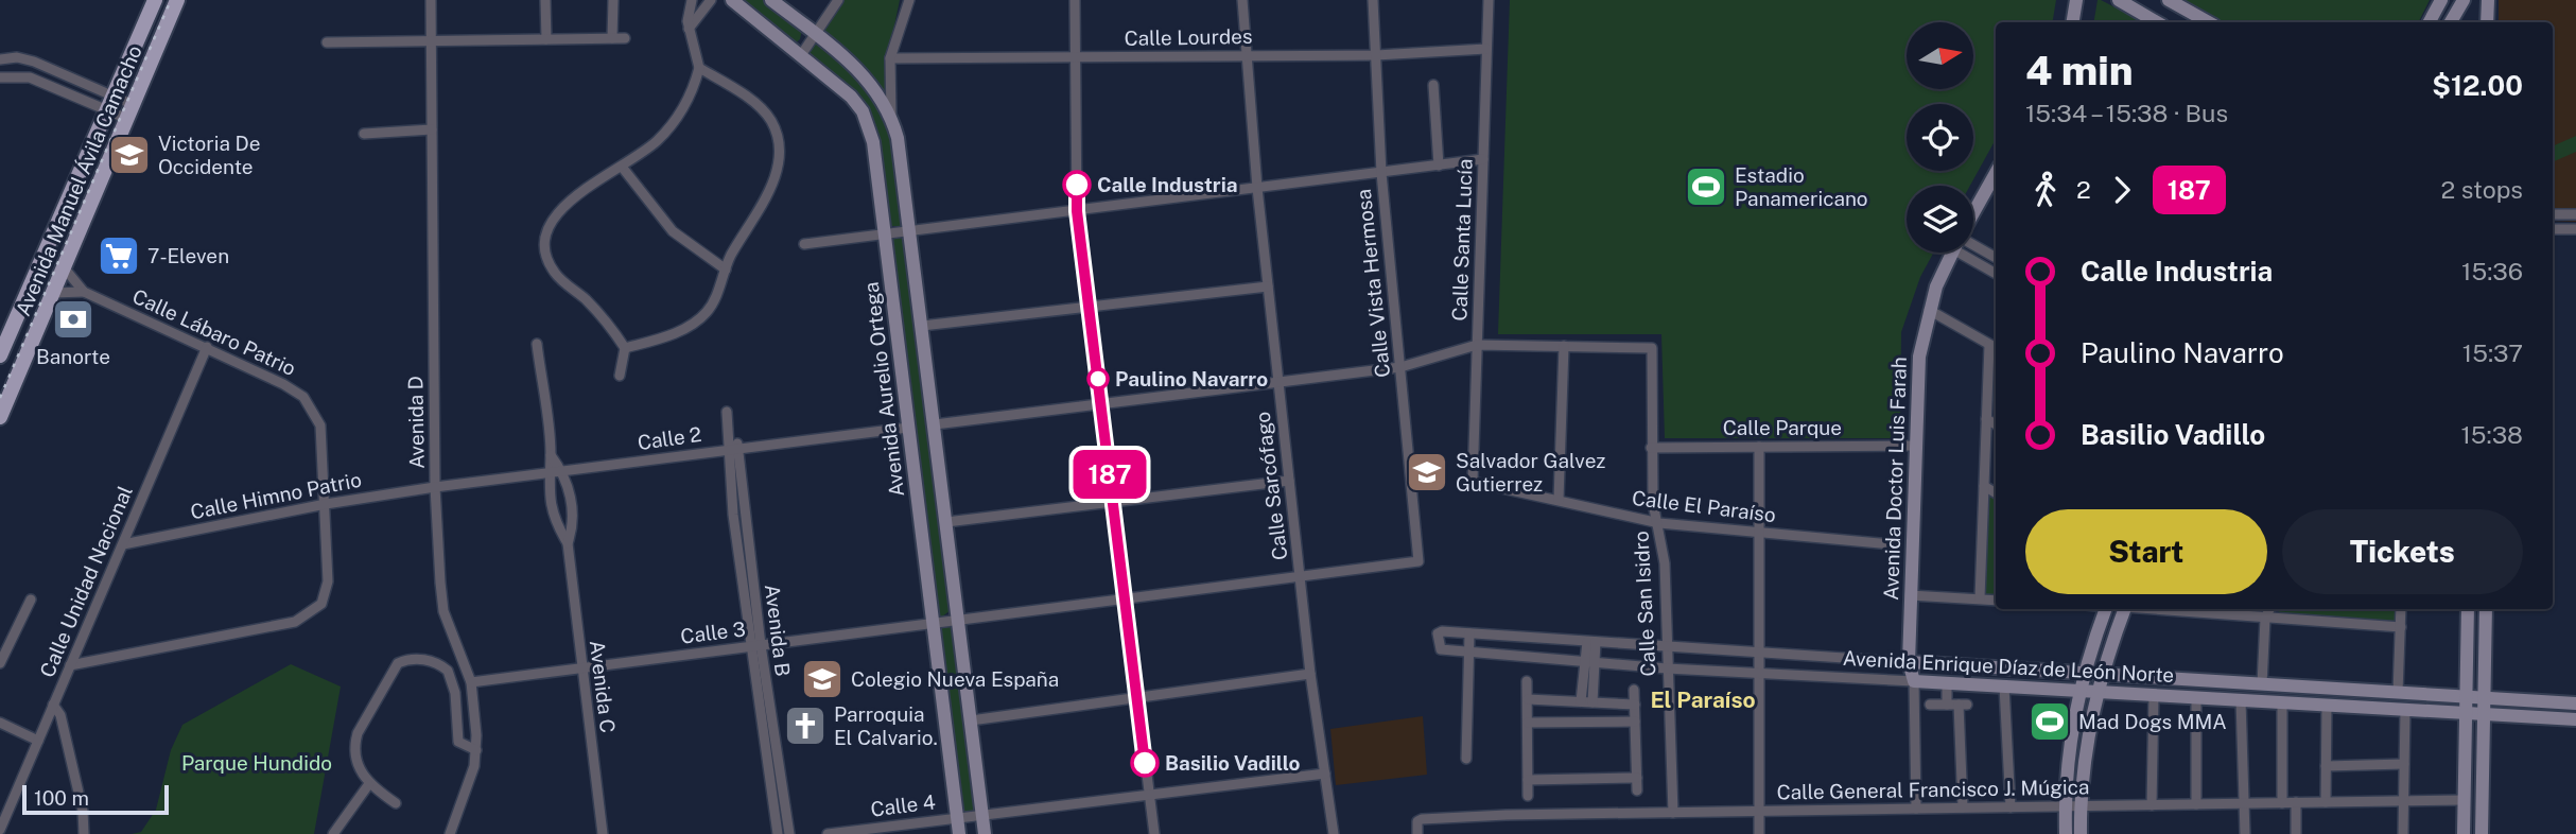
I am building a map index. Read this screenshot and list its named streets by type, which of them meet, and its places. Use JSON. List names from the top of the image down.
{
  "streets": {
    "main road": ["Avenida Manuel Ávila Camacho"],
    "street": [
      "Calle Lourdes",
      "Calle Santa Lucía",
      "Calle Vista Hermosa",
      "Calle Lábaro Patrio",
      "Avenida Aurelio Ortega",
      "Avenida D",
      "Calle Parque",
      "Calle 2",
      "Avenida Doctor Luis Farah",
      "Calle Sarcófago",
      "Calle Himno Patrio",
      "Calle El Paraíso",
      "Calle Unidad Nacional",
      "Calle San Isidro",
      "Avenida B",
      "Calle 3",
      "Avenida Enrique Díaz de León Norte",
      "Avenida C",
      "Calle General Francisco J. Múgica",
      "Calle 4"
    ]
  },
  "crossings": [
    ["Calle Lourdes", "Calle Santa Lucía"],
    ["Calle Lourdes", "Calle Vista Hermosa"],
    ["Calle Lourdes", "Calle Sarcófago"],
    ["Avenida Manuel Ávila Camacho", "Calle Lábaro Patrio"],
    ["Calle Santa Lucía", "Calle El Paraíso"],
    ["Calle Vista Hermosa", "Calle 3"],
    ["Calle Lábaro Patrio", "Calle Himno Patrio"],
    ["Calle Lábaro Patrio", "Calle Unidad Nacional"],
    ["Avenida Aurelio Ortega", "Calle 2"],
    ["Avenida Aurelio Ortega", "Calle 3"],
    ["Avenida Aurelio Ortega", "Calle 4"],
    ["Avenida D", "Calle 2"],
    ["Avenida D", "Calle Himno Patrio"],
    ["Avenida D", "Calle 3"],
    ["Calle Parque", "Avenida Doctor Luis Farah"],
    ["Calle Parque", "Calle San Isidro"],
    ["Calle 2", "Calle Himno Patrio"],
    ["Calle 2", "Avenida B"],
    ["Calle 2", "Avenida C"],
    ["Avenida Doctor Luis Farah", "Avenida Enrique Díaz de León Norte"],
    ["Calle Sarcófago", "Calle 3"],
    ["Calle Sarcófago", "Calle 4"],
    ["Calle Himno Patrio", "Calle Unidad Nacional"],
    ["Calle El Paraíso", "Calle San Isidro"],
    ["Calle San Isidro", "Avenida Enrique Díaz de León Norte"],
    ["Calle San Isidro", "Calle General Francisco J. Múgica"],
    ["Avenida B", "Calle 3"],
    ["Calle 3", "Avenida C"]
  ],
  "districts": ["El Paraíso"],
  "parks": ["Parque Hundido"],
  "places": {
    "school or university": ["Victoria De Occidente", "Salvador Galvez Gutierrez", "Colegio Nueva España"],
    "other": ["Calle Industria", "Paulino Navarro", "Basilio Vadillo"],
    "sports": ["Estadio Panamericano", "Mad Dogs MMA"],
    "supermarket": ["7-Eleven"],
    "bank": ["Banorte"],
    "church": ["Parroquia El Calvario."]
  },
  "lines": ["bus line 187"],
  "scale_bar": "100 m",
  "north": "right",
  "page": {
    "on_map": "187",
    "heading": ["4 min", "15:34 – 15:38 · Bus", "$12.00"],
    "legs": ["2", "187", "2 stops"],
    "list": [
      {
        "name": "Calle Industria",
        "value": "15:36"
      },
      {
        "name": "Paulino Navarro",
        "value": "15:37"
      },
      {
        "name": "Basilio Vadillo",
        "value": "15:38"
      }
    ],
    "buttons": ["Start", "Tickets"],
    "scale": "100 m"
  }
}
